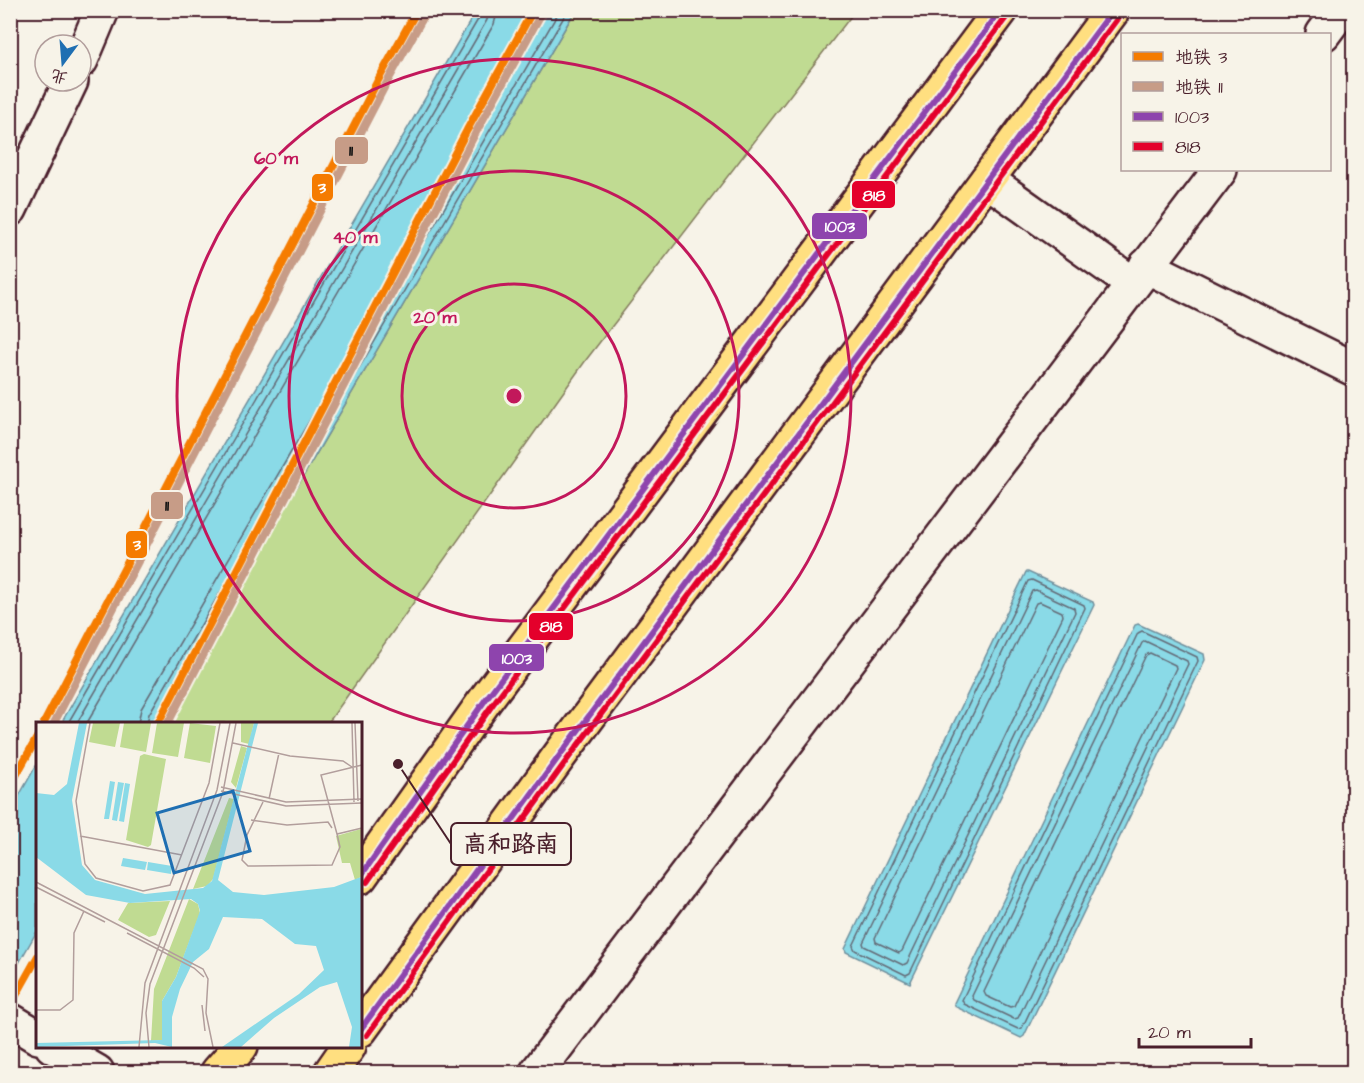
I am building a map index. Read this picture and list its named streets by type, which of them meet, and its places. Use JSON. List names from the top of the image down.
{
  "places": ["高和路南"],
  "lines": [
    "metro line 3",
    "transit line 1003",
    "metro line 11",
    "transit line 818"
  ],
  "legend": [
    "地铁 3",
    "地铁 11",
    "1003",
    "818"
  ],
  "scale_bar": "20 m",
  "north": "bottom",
  "rings": ["60 m", "40 m", "20 m"]
}
